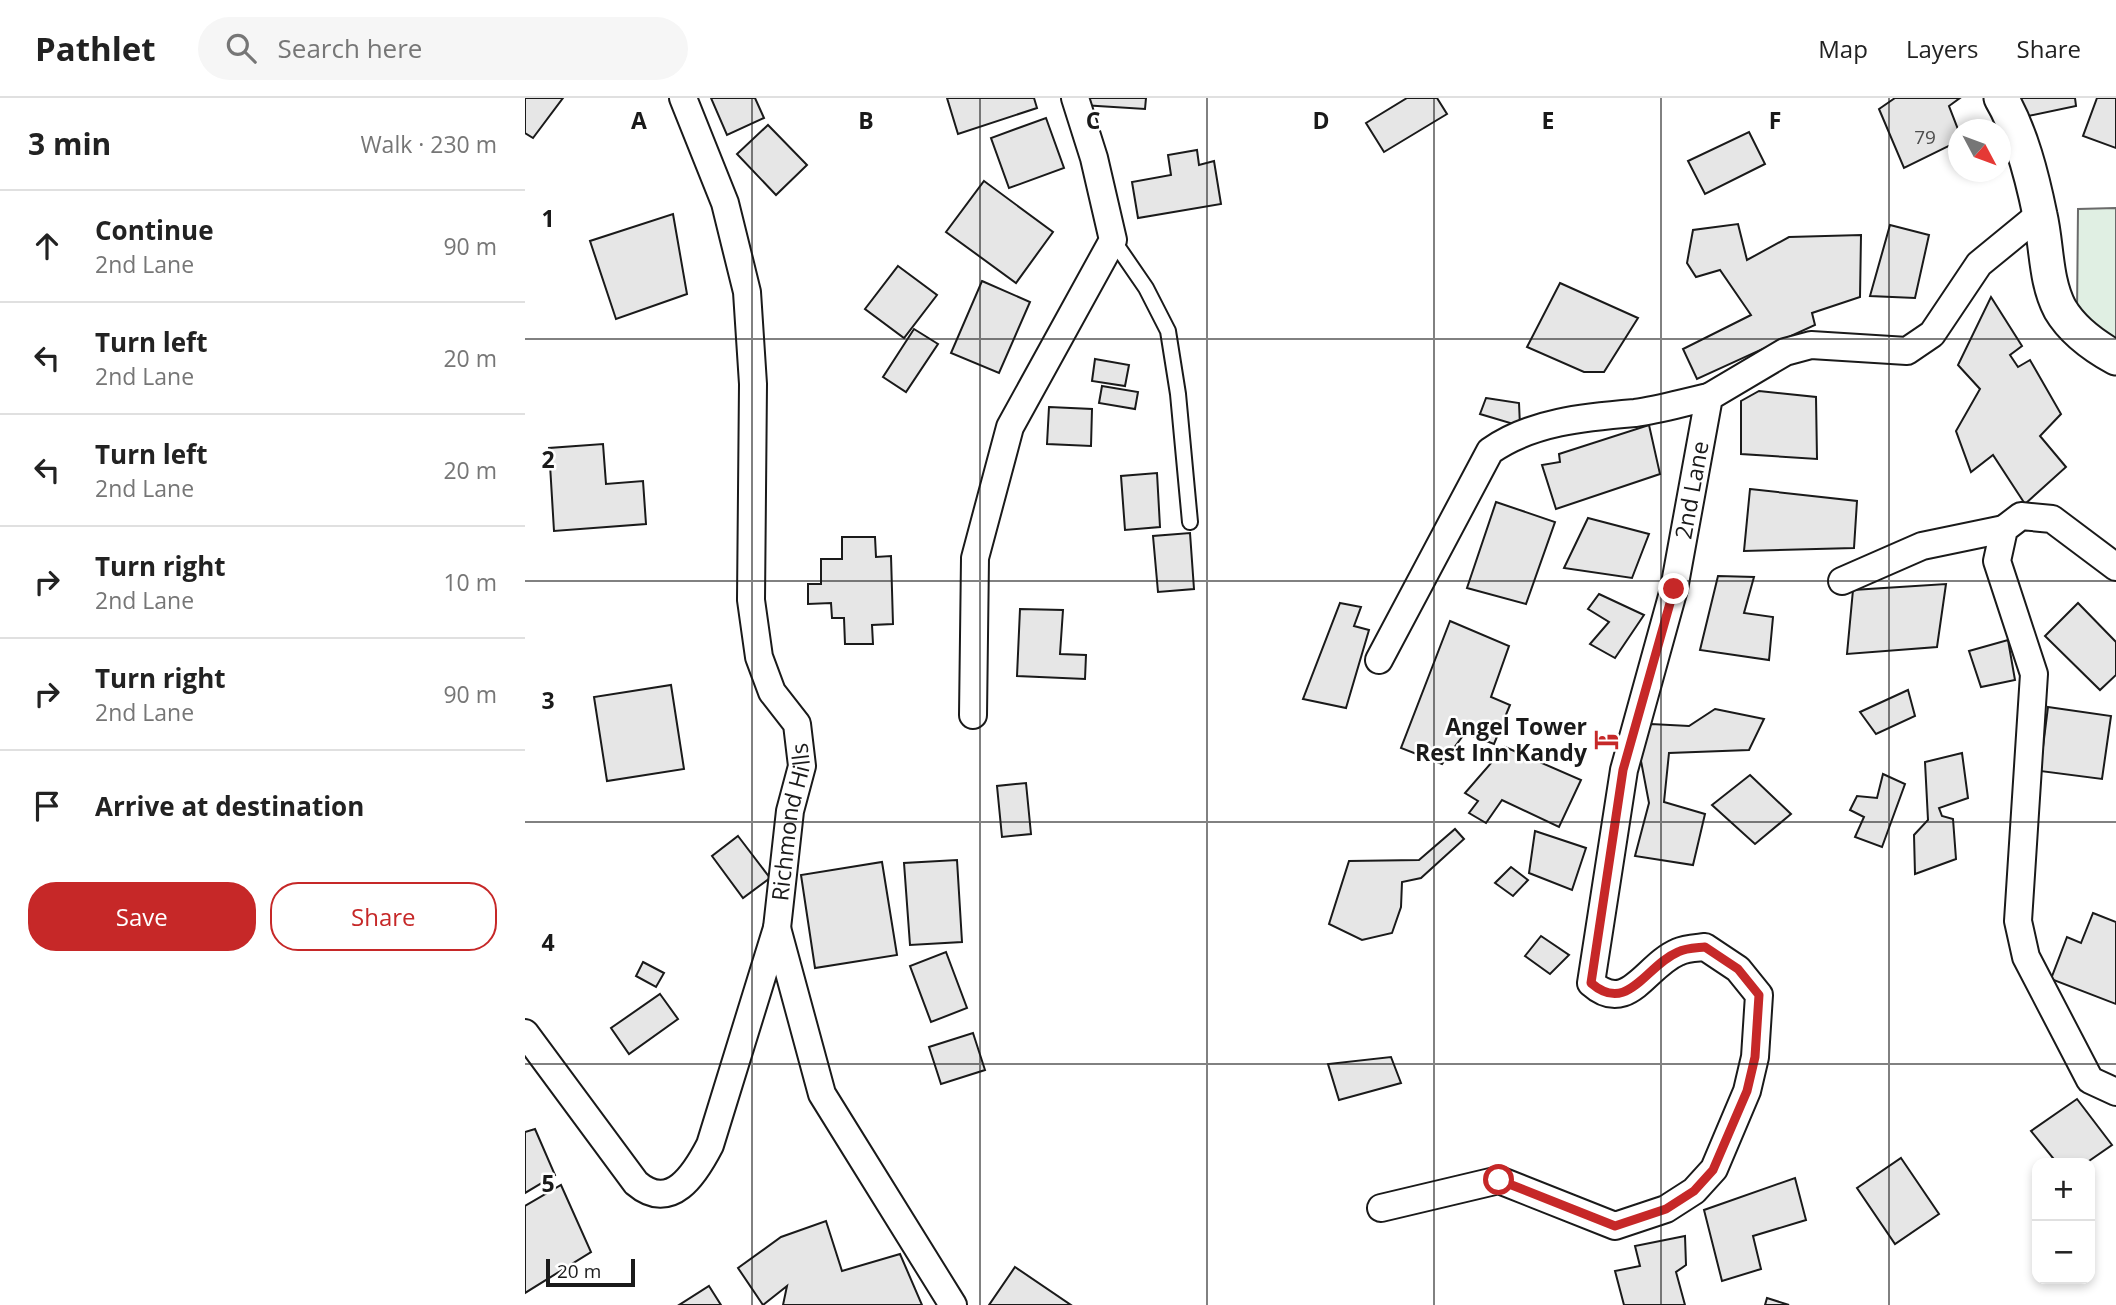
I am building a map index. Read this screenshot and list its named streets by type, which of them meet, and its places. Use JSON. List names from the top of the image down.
{
  "streets": {
    "street": ["2nd Lane", "Richmond Hills"]
  },
  "places": {
    "hotel": ["Angel Tower Rest Inn Kandy"]
  },
  "house_numbers": ["79"],
  "scale_bar": "20 m",
  "north": "bottom right",
  "page": {
    "header": "Pathlet",
    "search": "Search here",
    "nav": ["Map", "Layers", "Share"],
    "heading": ["3 min", "Walk · 230 m"],
    "list": [
      ["Continue", "2nd Lane", "90 m"],
      ["Turn left", "2nd Lane", "20 m"],
      ["Turn left", "2nd Lane", "20 m"],
      ["Turn right", "2nd Lane", "10 m"],
      ["Turn right", "2nd Lane", "90 m"],
      "Arrive at destination"
    ],
    "buttons": ["Save", "Share"],
    "map_buttons": ["+", "−"],
    "scale": "20 m"
  },
  "grid": {
    "columns": [
      "A",
      "B",
      "C",
      "D",
      "E",
      "F"
    ],
    "rows": [
      "1",
      "2",
      "3",
      "4",
      "5"
    ]
  }
}
